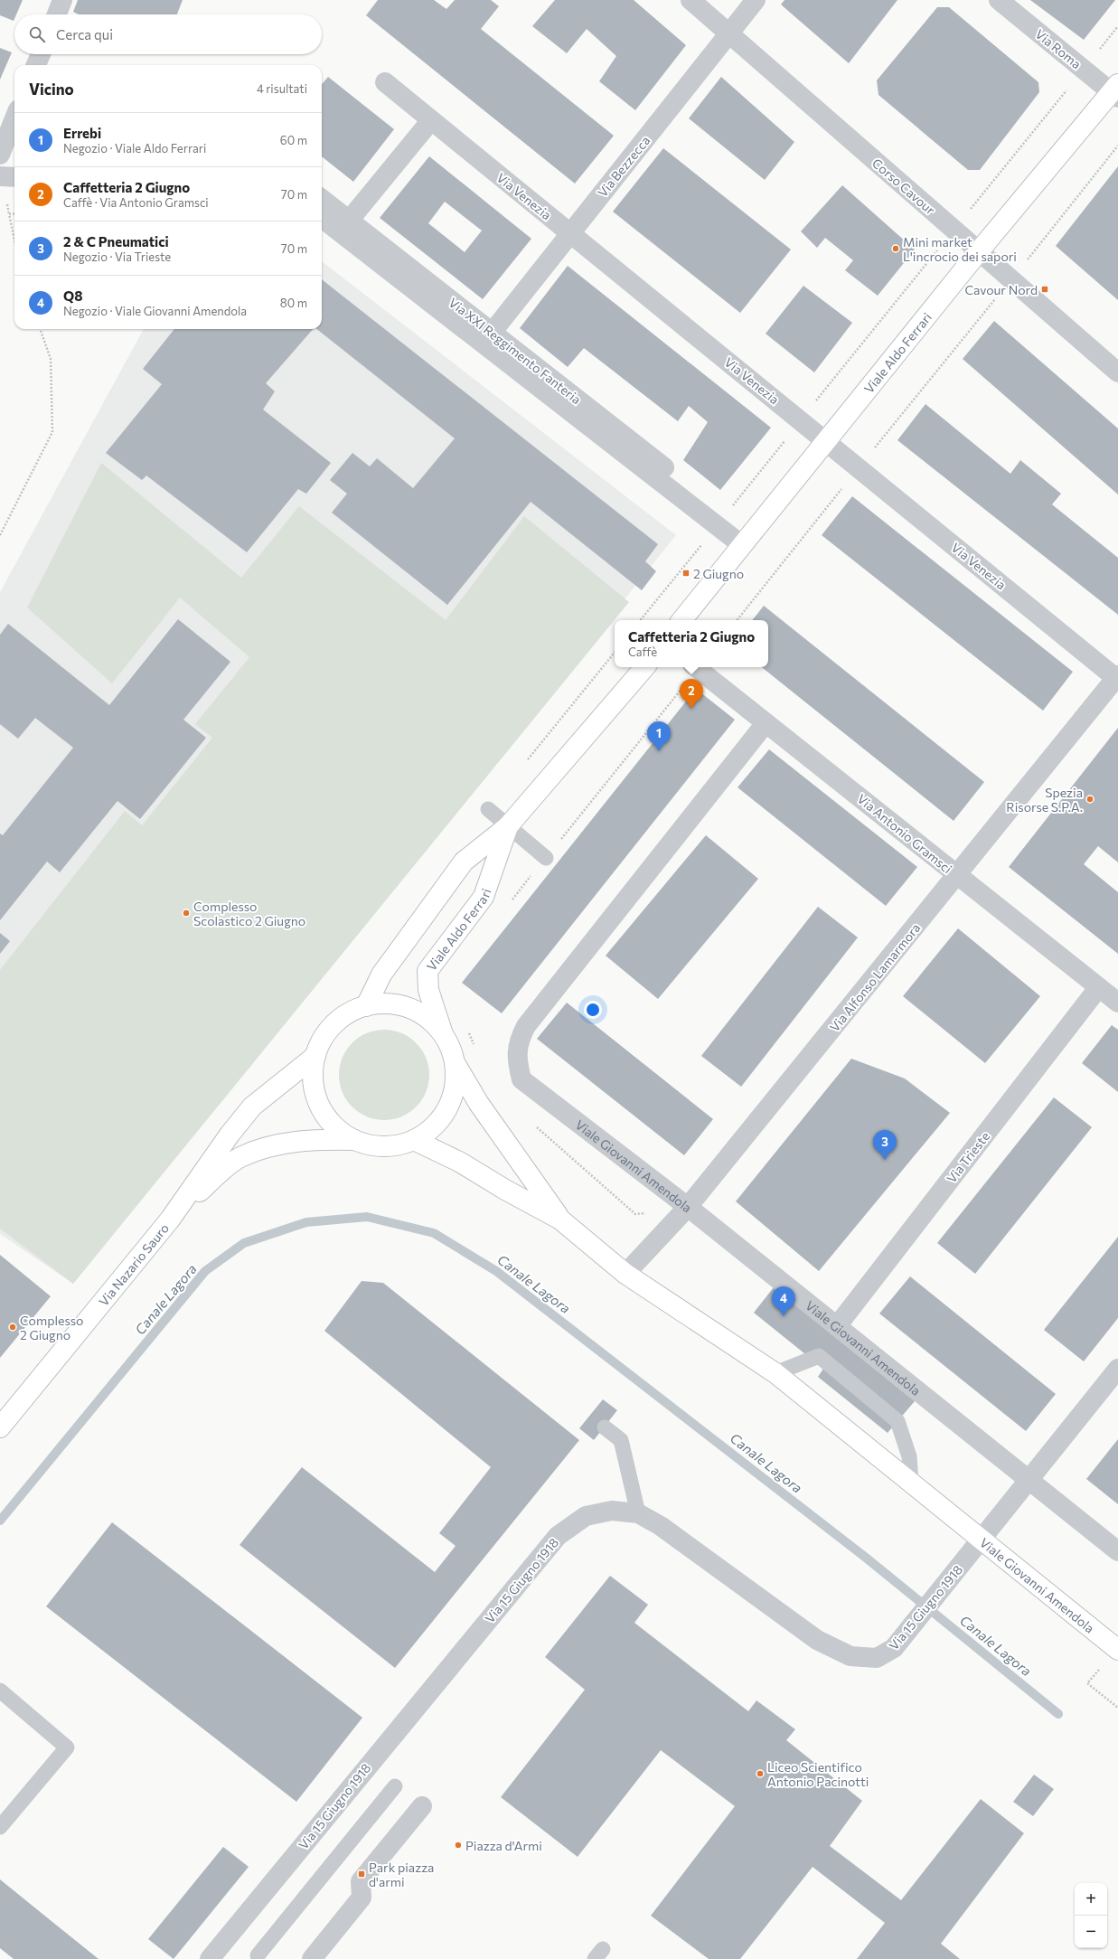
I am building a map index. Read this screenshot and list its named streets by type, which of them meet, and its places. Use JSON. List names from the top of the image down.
{
  "streets": {
    "main road": ["Viale Aldo Ferrari", "Viale Giovanni Amendola", "Via Nazario Sauro"],
    "street": [
      "Via Roma",
      "Via Bezzecca",
      "Corso Cavour",
      "Via Venezia",
      "Via XXI Reggimento Fanteria",
      "Via Antonio Gramsci",
      "Via Alfonso Lamarmora",
      "Via Trieste",
      "Via 15 Giugno 1918"
    ]
  },
  "crossings": [
    ["Via Roma", "Viale Aldo Ferrari"],
    ["Via Bezzecca", "Corso Cavour"],
    ["Via Bezzecca", "Via Venezia"],
    ["Via Bezzecca", "Via XXI Reggimento Fanteria"],
    ["Corso Cavour", "Viale Aldo Ferrari"],
    ["Via Venezia", "Viale Aldo Ferrari"],
    ["Via Venezia", "Via Alfonso Lamarmora"],
    ["Via XXI Reggimento Fanteria", "Viale Aldo Ferrari"],
    ["Via Antonio Gramsci", "Via Alfonso Lamarmora"],
    ["Via Antonio Gramsci", "Via Trieste"],
    ["Via Antonio Gramsci", "Viale Giovanni Amendola"],
    ["Via Alfonso Lamarmora", "Viale Giovanni Amendola"],
    ["Via Trieste", "Viale Giovanni Amendola"],
    ["Viale Giovanni Amendola", "Via 15 Giugno 1918"]
  ],
  "water": ["Canale Lagora"],
  "places": {
    "other": [
      "Mini market L'incrocio dei sapori",
      "Spezia Risorse S.P.A.",
      "Complesso Scolastico 2 Giugno",
      "Complesso 2 Giugno",
      "Liceo Scientifico Antonio Pacinotti",
      "Piazza d'Armi"
    ],
    "transit": ["Cavour Nord", "2 Giugno", "Park piazza d'armi"]
  },
  "page": {
    "search": "Cerca qui",
    "heading": ["Vicino", "4 risultati"],
    "list": [
      {
        "mark": "1",
        "name": "Errebi",
        "note": "Negozio · Viale Aldo Ferrari",
        "value": "60 m"
      },
      {
        "mark": "2",
        "name": "Caffetteria 2 Giugno",
        "note": "Caffè · Via Antonio Gramsci",
        "value": "70 m"
      },
      {
        "mark": "3",
        "name": "2 & C Pneumatici",
        "note": "Negozio · Via Trieste",
        "value": "70 m"
      },
      {
        "mark": "4",
        "name": "Q8",
        "note": "Negozio · Viale Giovanni Amendola",
        "value": "80 m"
      }
    ],
    "popup": ["Caffetteria 2 Giugno", "Caffè"],
    "pins": [
      "2",
      "1",
      "3",
      "4"
    ],
    "map_buttons": ["+", "−"]
  }
}
